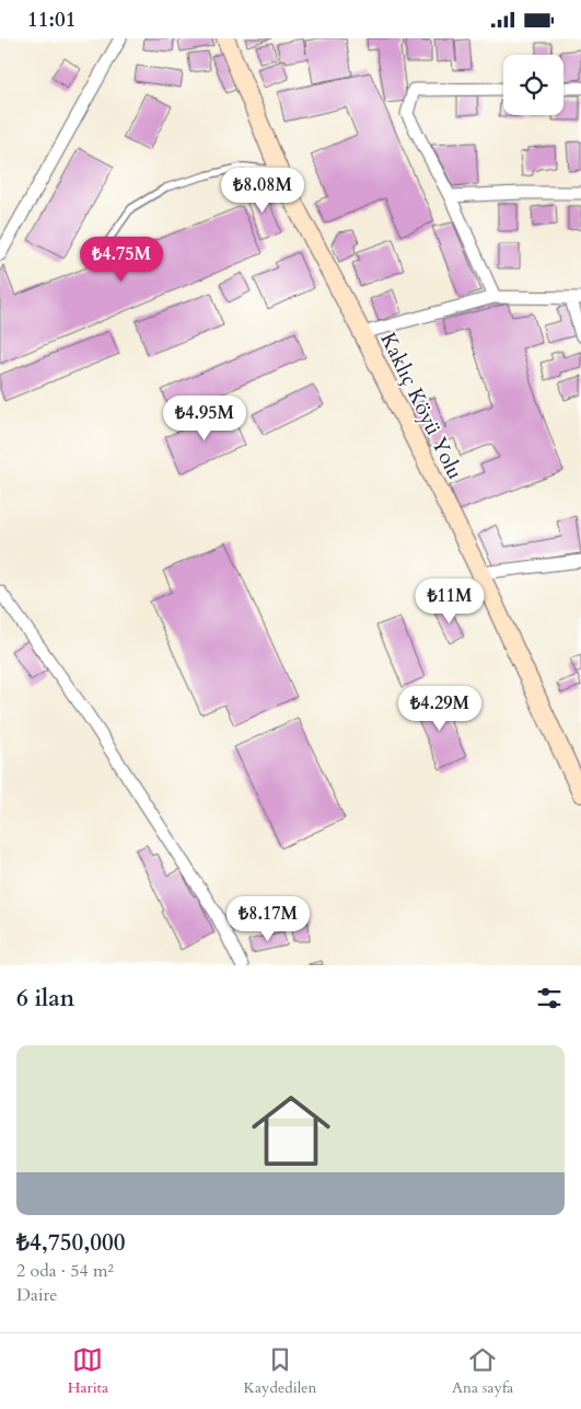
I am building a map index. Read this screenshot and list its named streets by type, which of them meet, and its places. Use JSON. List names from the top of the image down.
{
  "streets": {
    "street": ["Kaklıç Köyü Yolu"]
  },
  "page": {
    "status": "11:01",
    "price": [
      "₺8.08M",
      "₺4.75M",
      "₺4.95M",
      "₺11M",
      "₺4.29M",
      "₺8.17M"
    ],
    "heading": "6 ilan",
    "list": [
      {
        "name": "₺4,750,000",
        "note": "2 oda · 54 m² · Daire"
      }
    ],
    "tabs": ["Harita", "Kaydedilen", "Ana sayfa"]
  }
}
